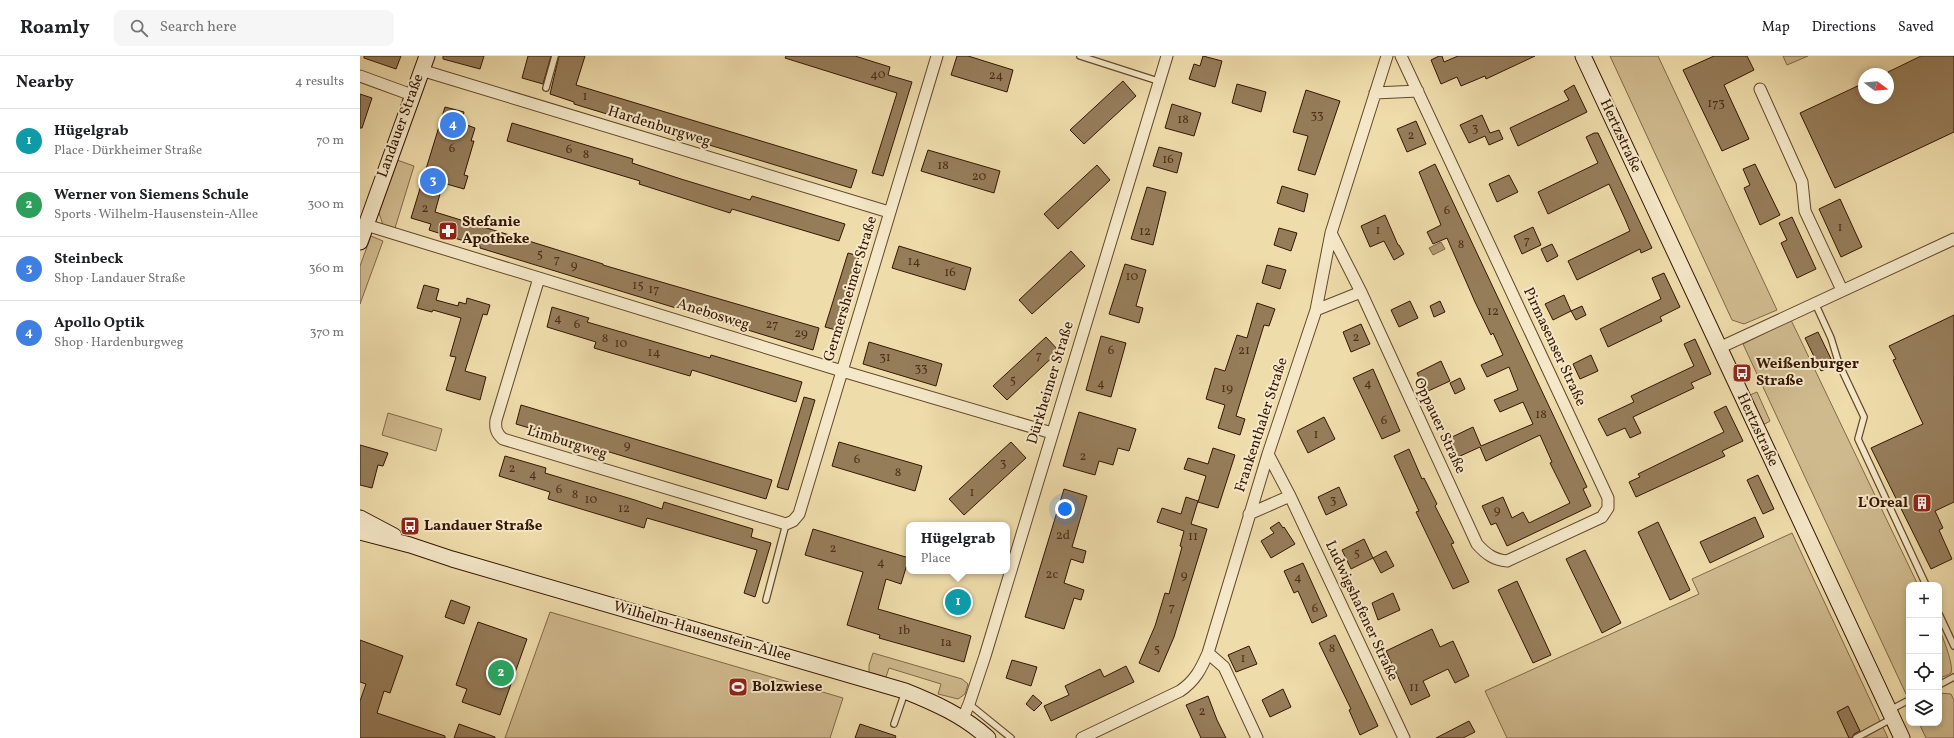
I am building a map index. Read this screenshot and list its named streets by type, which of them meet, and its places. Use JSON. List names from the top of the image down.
{
  "streets": {
    "street": [
      "Landauer Straße",
      "Hardenburgweg",
      "Hertzstraße",
      "Germersheimer Straße",
      "Anebosweg",
      "Pirmasenser Straße",
      "Dürkheimer Straße",
      "Frankenthaler Straße",
      "Oppauer Straße",
      "Limburgweg",
      "Ludwigshafener Straße",
      "Wilhelm-Hausenstein-Allee"
    ]
  },
  "crossings": [
    ["Landauer Straße", "Hardenburgweg"],
    ["Landauer Straße", "Anebosweg"],
    ["Hardenburgweg", "Germersheimer Straße"],
    ["Germersheimer Straße", "Anebosweg"],
    ["Germersheimer Straße", "Limburgweg"],
    ["Anebosweg", "Dürkheimer Straße"],
    ["Anebosweg", "Limburgweg"],
    ["Pirmasenser Straße", "Oppauer Straße"],
    ["Dürkheimer Straße", "Wilhelm-Hausenstein-Allee"],
    ["Frankenthaler Straße", "Oppauer Straße"],
    ["Frankenthaler Straße", "Ludwigshafener Straße"]
  ],
  "places": {
    "pharmacy": ["Stefanie Apotheke"],
    "bus stop": ["Weißenburger Straße", "Landauer Straße"],
    "building": ["L'Oreal"],
    "sports": ["Bolzwiese"]
  },
  "house_numbers": [
    "40",
    "24",
    "1",
    "173",
    "33",
    "18",
    "3",
    "2",
    "6",
    "6",
    "8",
    "16",
    "18",
    "20",
    "2",
    "6",
    "1",
    "1",
    "12",
    "7",
    "8",
    "5",
    "7",
    "14",
    "9",
    "16",
    "10",
    "15",
    "17",
    "12",
    "4",
    "6",
    "27",
    "29",
    "2",
    "8",
    "10",
    "6",
    "21",
    "14",
    "7",
    "31",
    "33",
    "5",
    "4",
    "4",
    "19",
    "18",
    "6",
    "1",
    "9",
    "2",
    "6",
    "3",
    "2",
    "8",
    "4",
    "6",
    "1",
    "8",
    "10",
    "3",
    "12",
    "9",
    "2d",
    "11",
    "2",
    "5",
    "4",
    "2c",
    "9",
    "4",
    "7",
    "6",
    "1b",
    "1a",
    "8",
    "5",
    "1",
    "11",
    "2"
  ],
  "north": "right",
  "page": {
    "header": "Roamly",
    "search": "Search here",
    "nav": ["Map", "Directions", "Saved"],
    "heading": ["Nearby", "4 results"],
    "list": [
      {
        "mark": "1",
        "name": "Hügelgrab",
        "note": "Place · Dürkheimer Straße",
        "value": "70 m"
      },
      {
        "mark": "2",
        "name": "Werner von Siemens Schule",
        "note": "Sports · Wilhelm-Hausenstein-Allee",
        "value": "300 m"
      },
      {
        "mark": "3",
        "name": "Steinbeck",
        "note": "Shop · Landauer Straße",
        "value": "360 m"
      },
      {
        "mark": "4",
        "name": "Apollo Optik",
        "note": "Shop · Hardenburgweg",
        "value": "370 m"
      }
    ],
    "pins": [
      "4",
      "3",
      "1",
      "2"
    ],
    "popup": ["Hügelgrab", "Place"],
    "map_buttons": ["+", "−"]
  }
}
